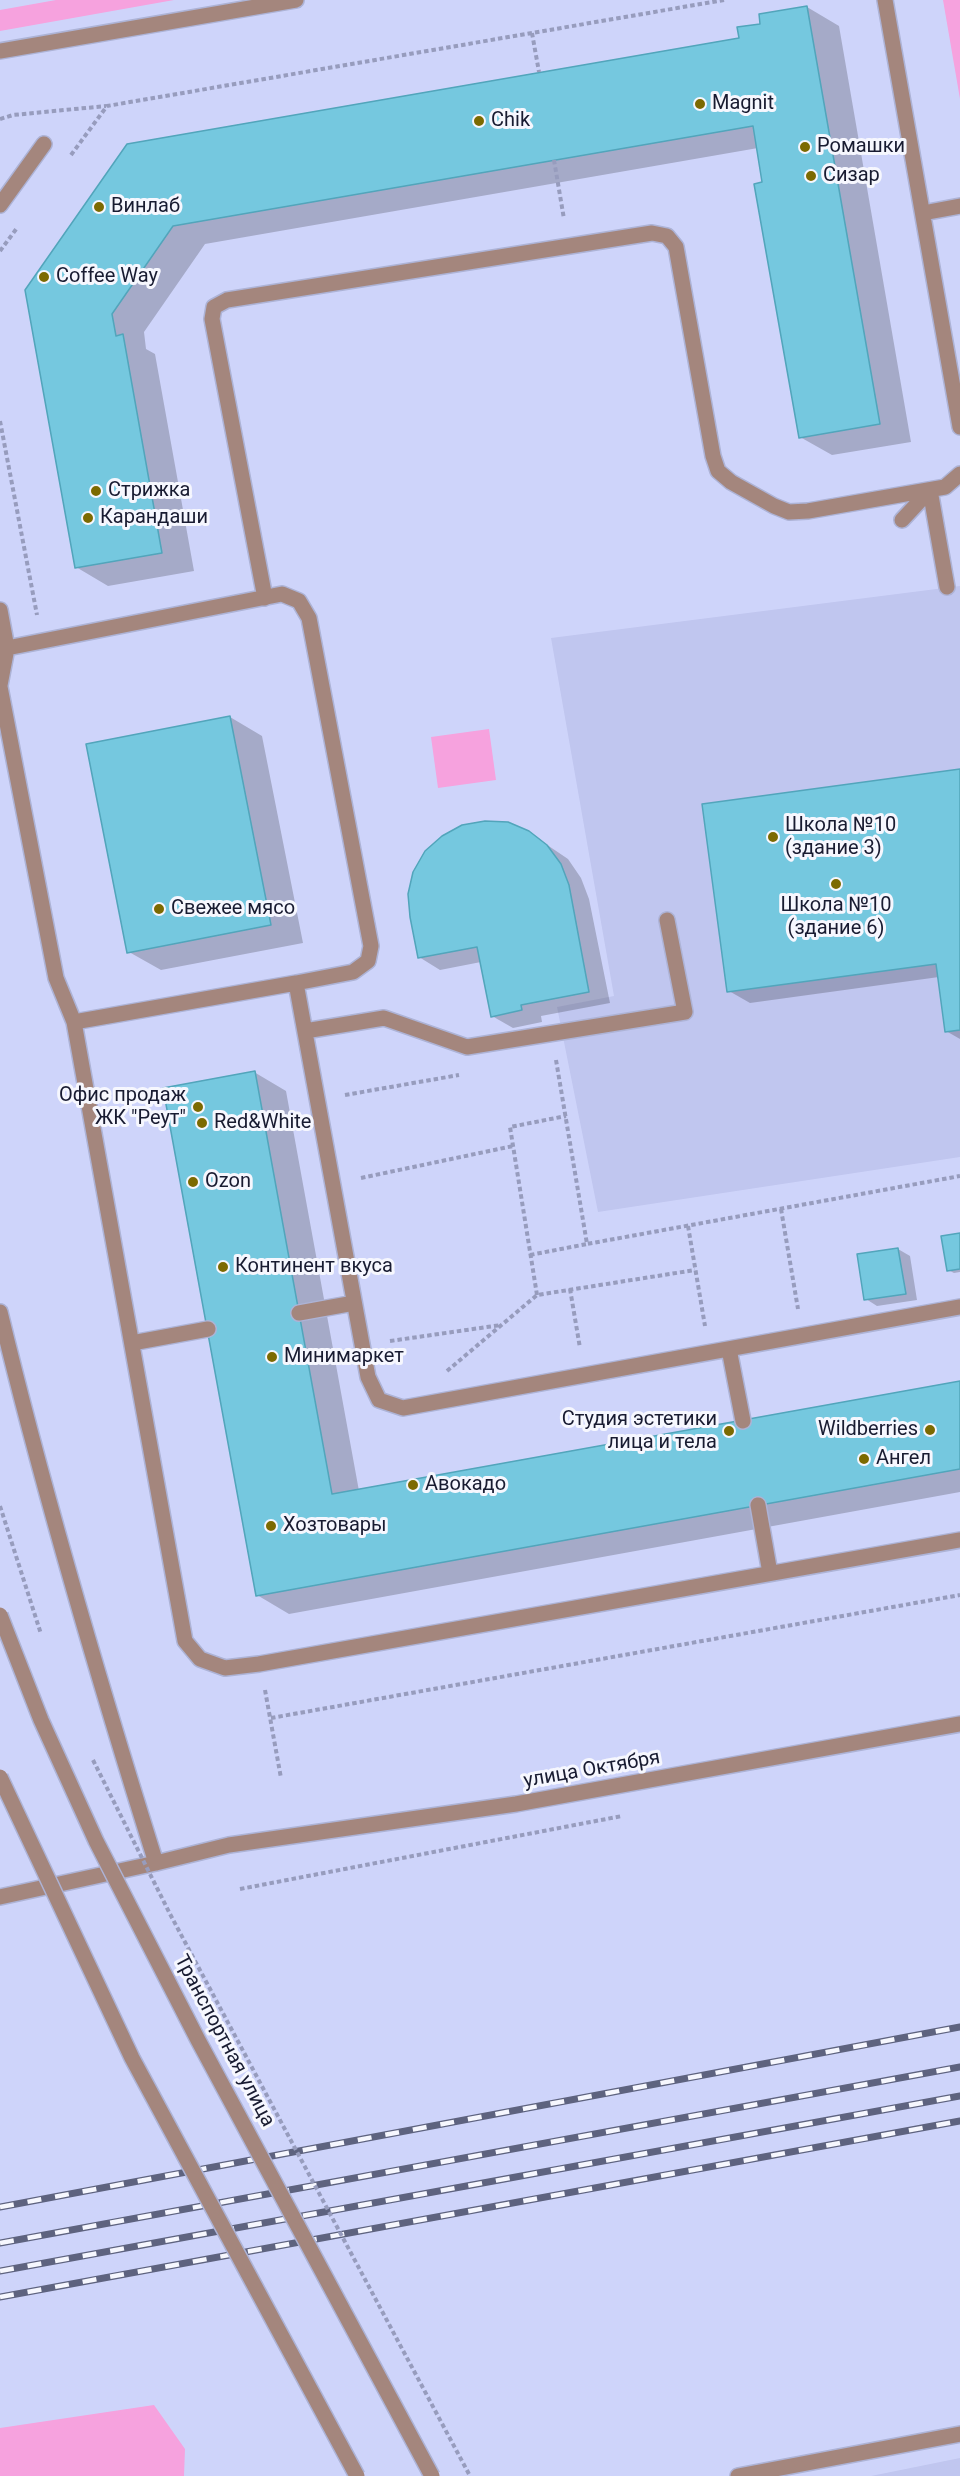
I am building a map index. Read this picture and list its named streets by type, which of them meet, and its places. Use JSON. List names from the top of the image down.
{
  "streets": {
    "street": ["улица Октября", "Транспортная улица"]
  },
  "places": [
    "Magnit",
    "Chik",
    "Ромашки",
    "Сизар",
    "Винлаб",
    "Coffee Way",
    "Стрижка",
    "Карандаши",
    "Школа №10 (здание 3)",
    "Школа №10 (здание 6)",
    "Свежее мясо",
    "Офис продаж ЖК \"Реут\"",
    "Red&White",
    "Ozon",
    "Континент вкуса",
    "Минимаркет",
    "Wildberries",
    "Студия эстетики лица и тела",
    "Ангел",
    "Авокадо",
    "Хозтовары"
  ]
}
